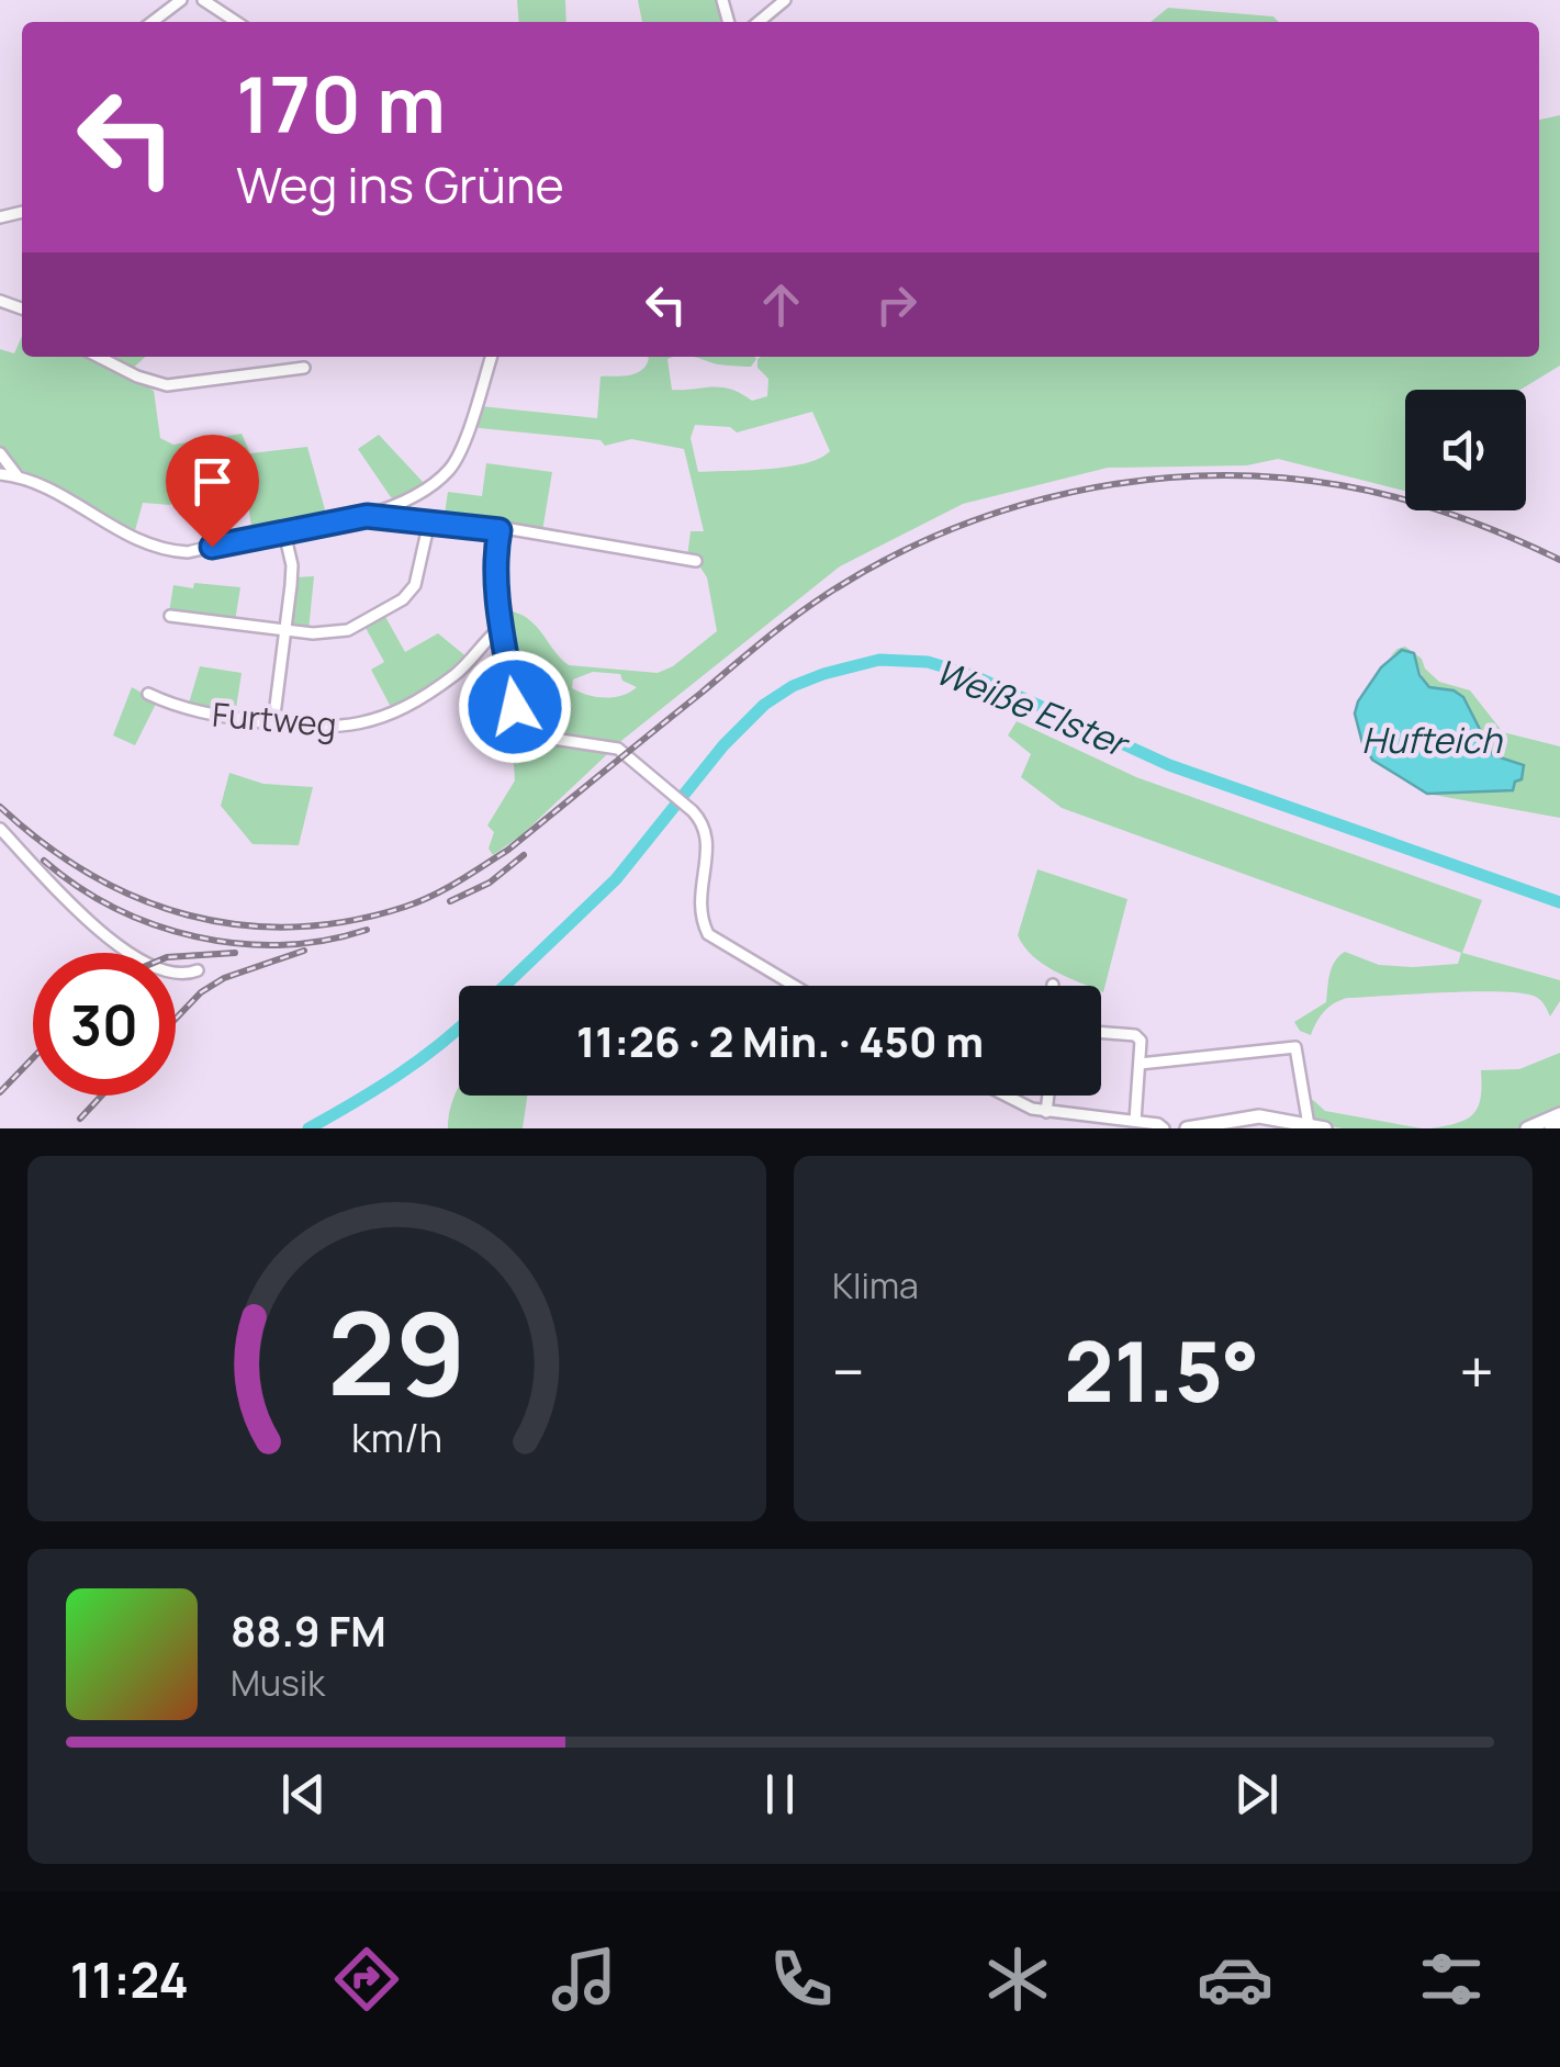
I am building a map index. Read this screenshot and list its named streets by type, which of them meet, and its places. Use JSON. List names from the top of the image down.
{
  "streets": {
    "street": ["Furtweg"]
  },
  "water": ["Weiße Elster", "Hufteich"],
  "page": {
    "turn": ["170 m", "Weg ins Grüne"],
    "limit": "30",
    "trip": "11:26 · 2 Min. · 450 m",
    "tile": "Klima",
    "heat": ["−", "21.5°", "+"],
    "song": ["88.9 FM", "Musik"],
    "tabs": "11:24",
    "gauge": ["29", "km/h"]
  }
}
